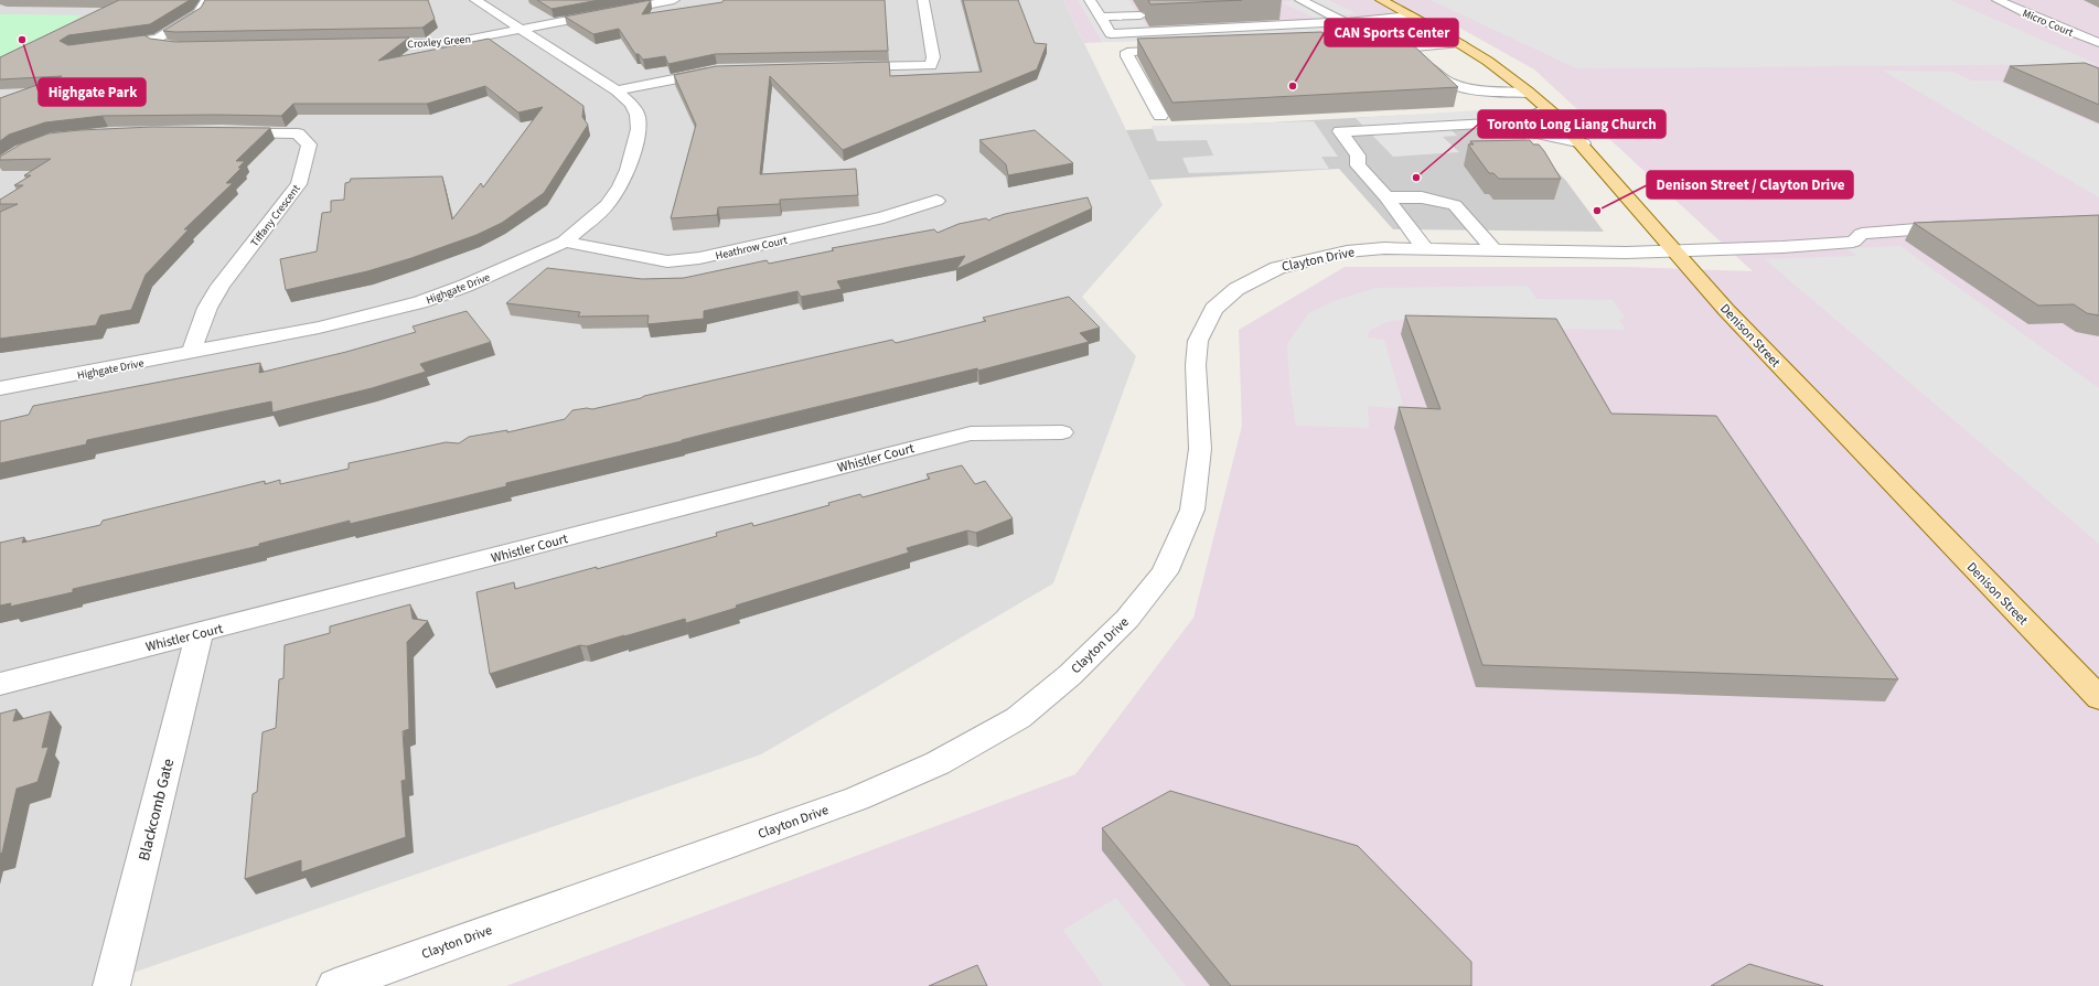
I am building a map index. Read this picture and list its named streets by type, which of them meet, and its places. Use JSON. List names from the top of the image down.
{
  "streets": {
    "main road": ["Denison Street"],
    "street": [
      "Micro Court",
      "Croxley Green",
      "Tiffany Crescent",
      "Heathrow Court",
      "Clayton Drive",
      "Highgate Drive",
      "Whistler Court",
      "Blackcomb Gate"
    ]
  },
  "crossings": [
    ["Croxley Green", "Highgate Drive"],
    ["Tiffany Crescent", "Highgate Drive"],
    ["Heathrow Court", "Highgate Drive"],
    ["Clayton Drive", "Denison Street"],
    ["Whistler Court", "Blackcomb Gate"]
  ],
  "places": [
    "Highgate Park",
    "CAN Sports Center",
    "Toronto Long Liang Church",
    "Denison Street / Clayton Drive"
  ]
}
